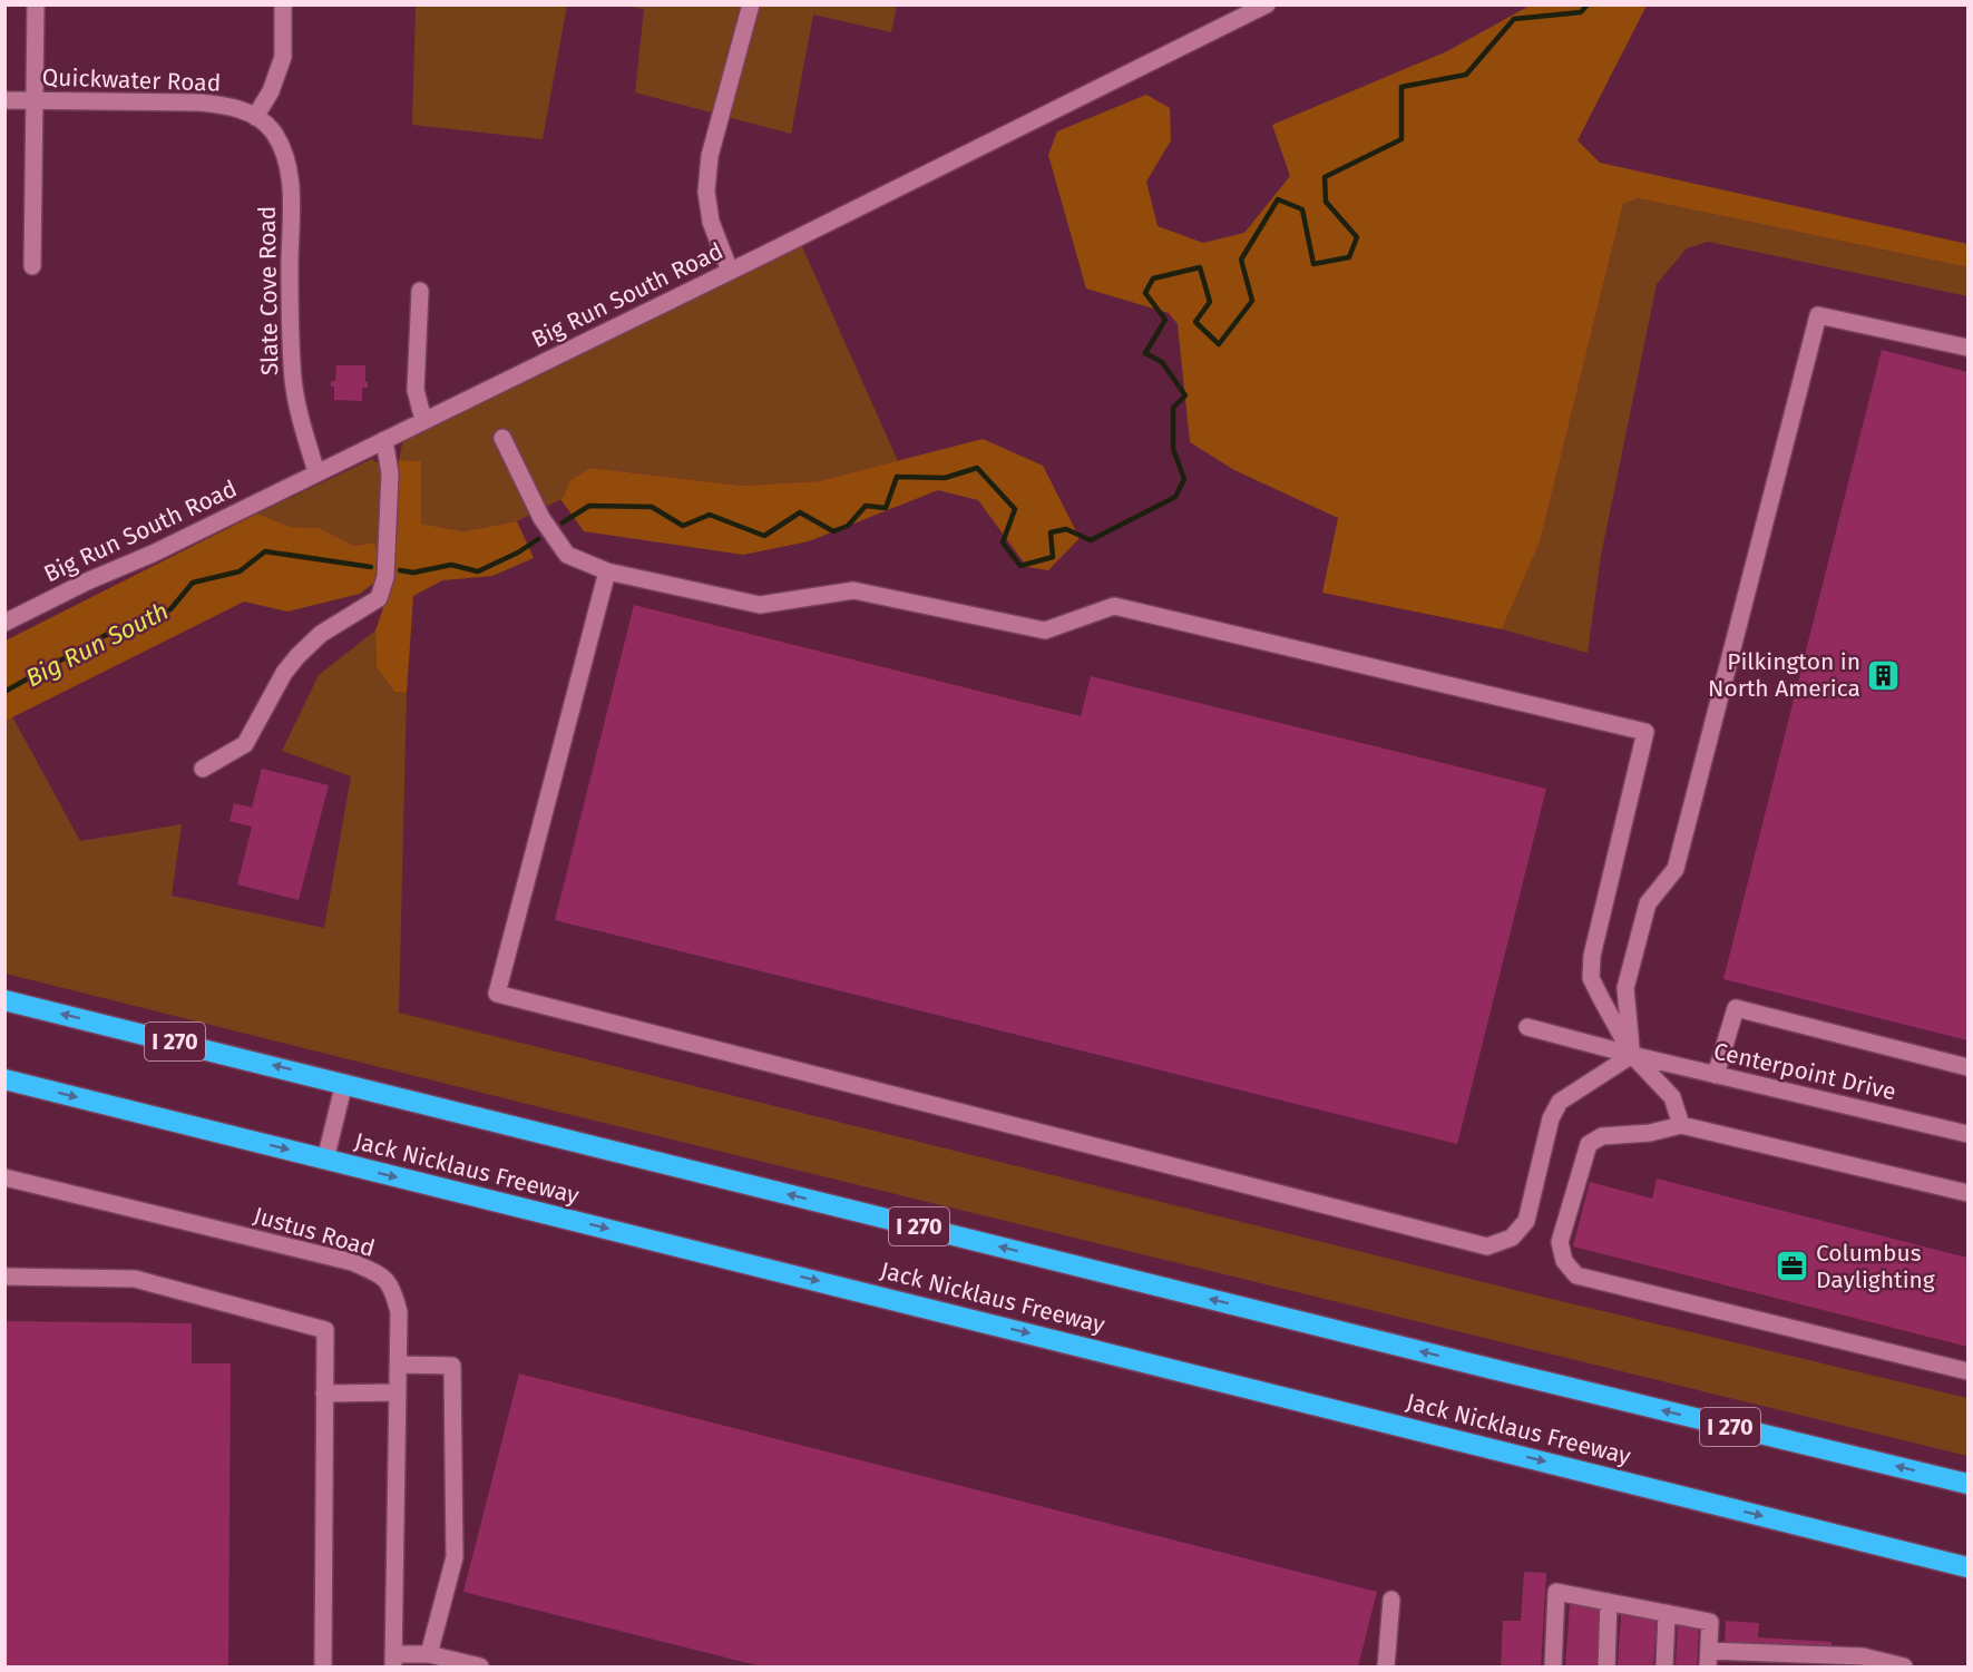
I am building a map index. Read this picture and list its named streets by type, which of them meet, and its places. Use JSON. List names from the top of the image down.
{
  "streets": {
    "highway": ["I 270", "Jack Nicklaus Freeway"],
    "street": [
      "Quickwater Road",
      "Slate Cove Road",
      "Big Run South Road",
      "Centerpoint Drive",
      "Justus Road"
    ]
  },
  "crossings": [
    ["Quickwater Road", "Slate Cove Road"],
    ["Slate Cove Road", "Big Run South Road"]
  ],
  "water": ["Big Run South"],
  "places": {
    "building": ["Pilkington in North America"],
    "office": ["Columbus Daylighting"]
  }
}
